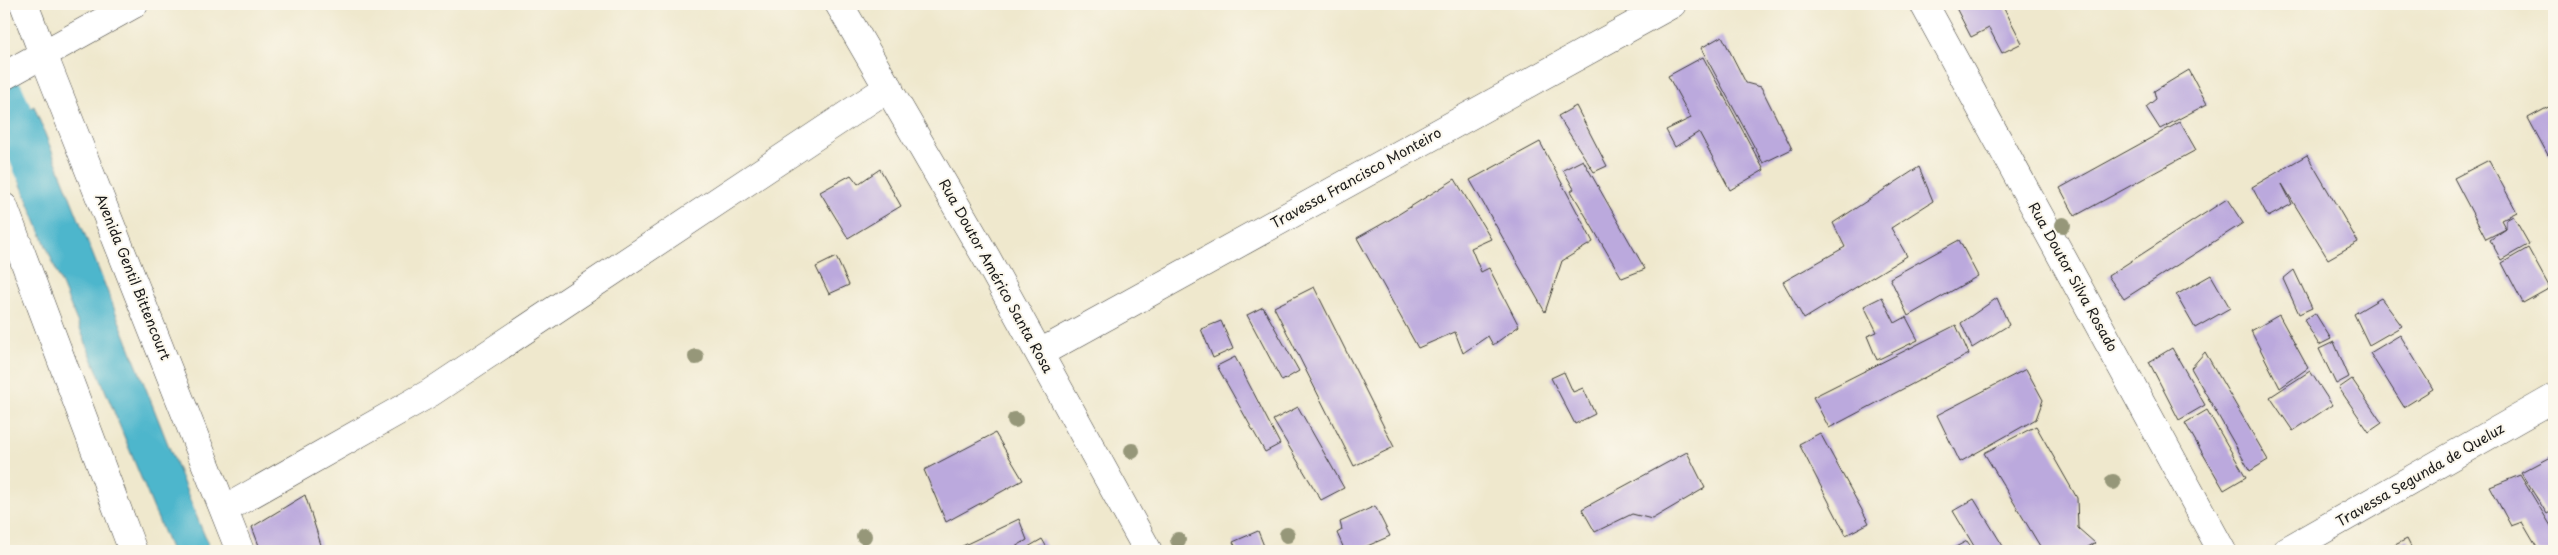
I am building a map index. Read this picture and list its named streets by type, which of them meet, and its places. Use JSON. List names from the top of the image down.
{
  "streets": {
    "street": [
      "Travessa Francisco Monteiro",
      "Rua Doutor Américo Santa Rosa",
      "Avenida Gentil Bittencourt",
      "Rua Doutor Silva Rosado",
      "Travessa Segunda de Queluz"
    ]
  },
  "crossings": [
    ["Travessa Francisco Monteiro", "Rua Doutor Américo Santa Rosa"]
  ]
}
